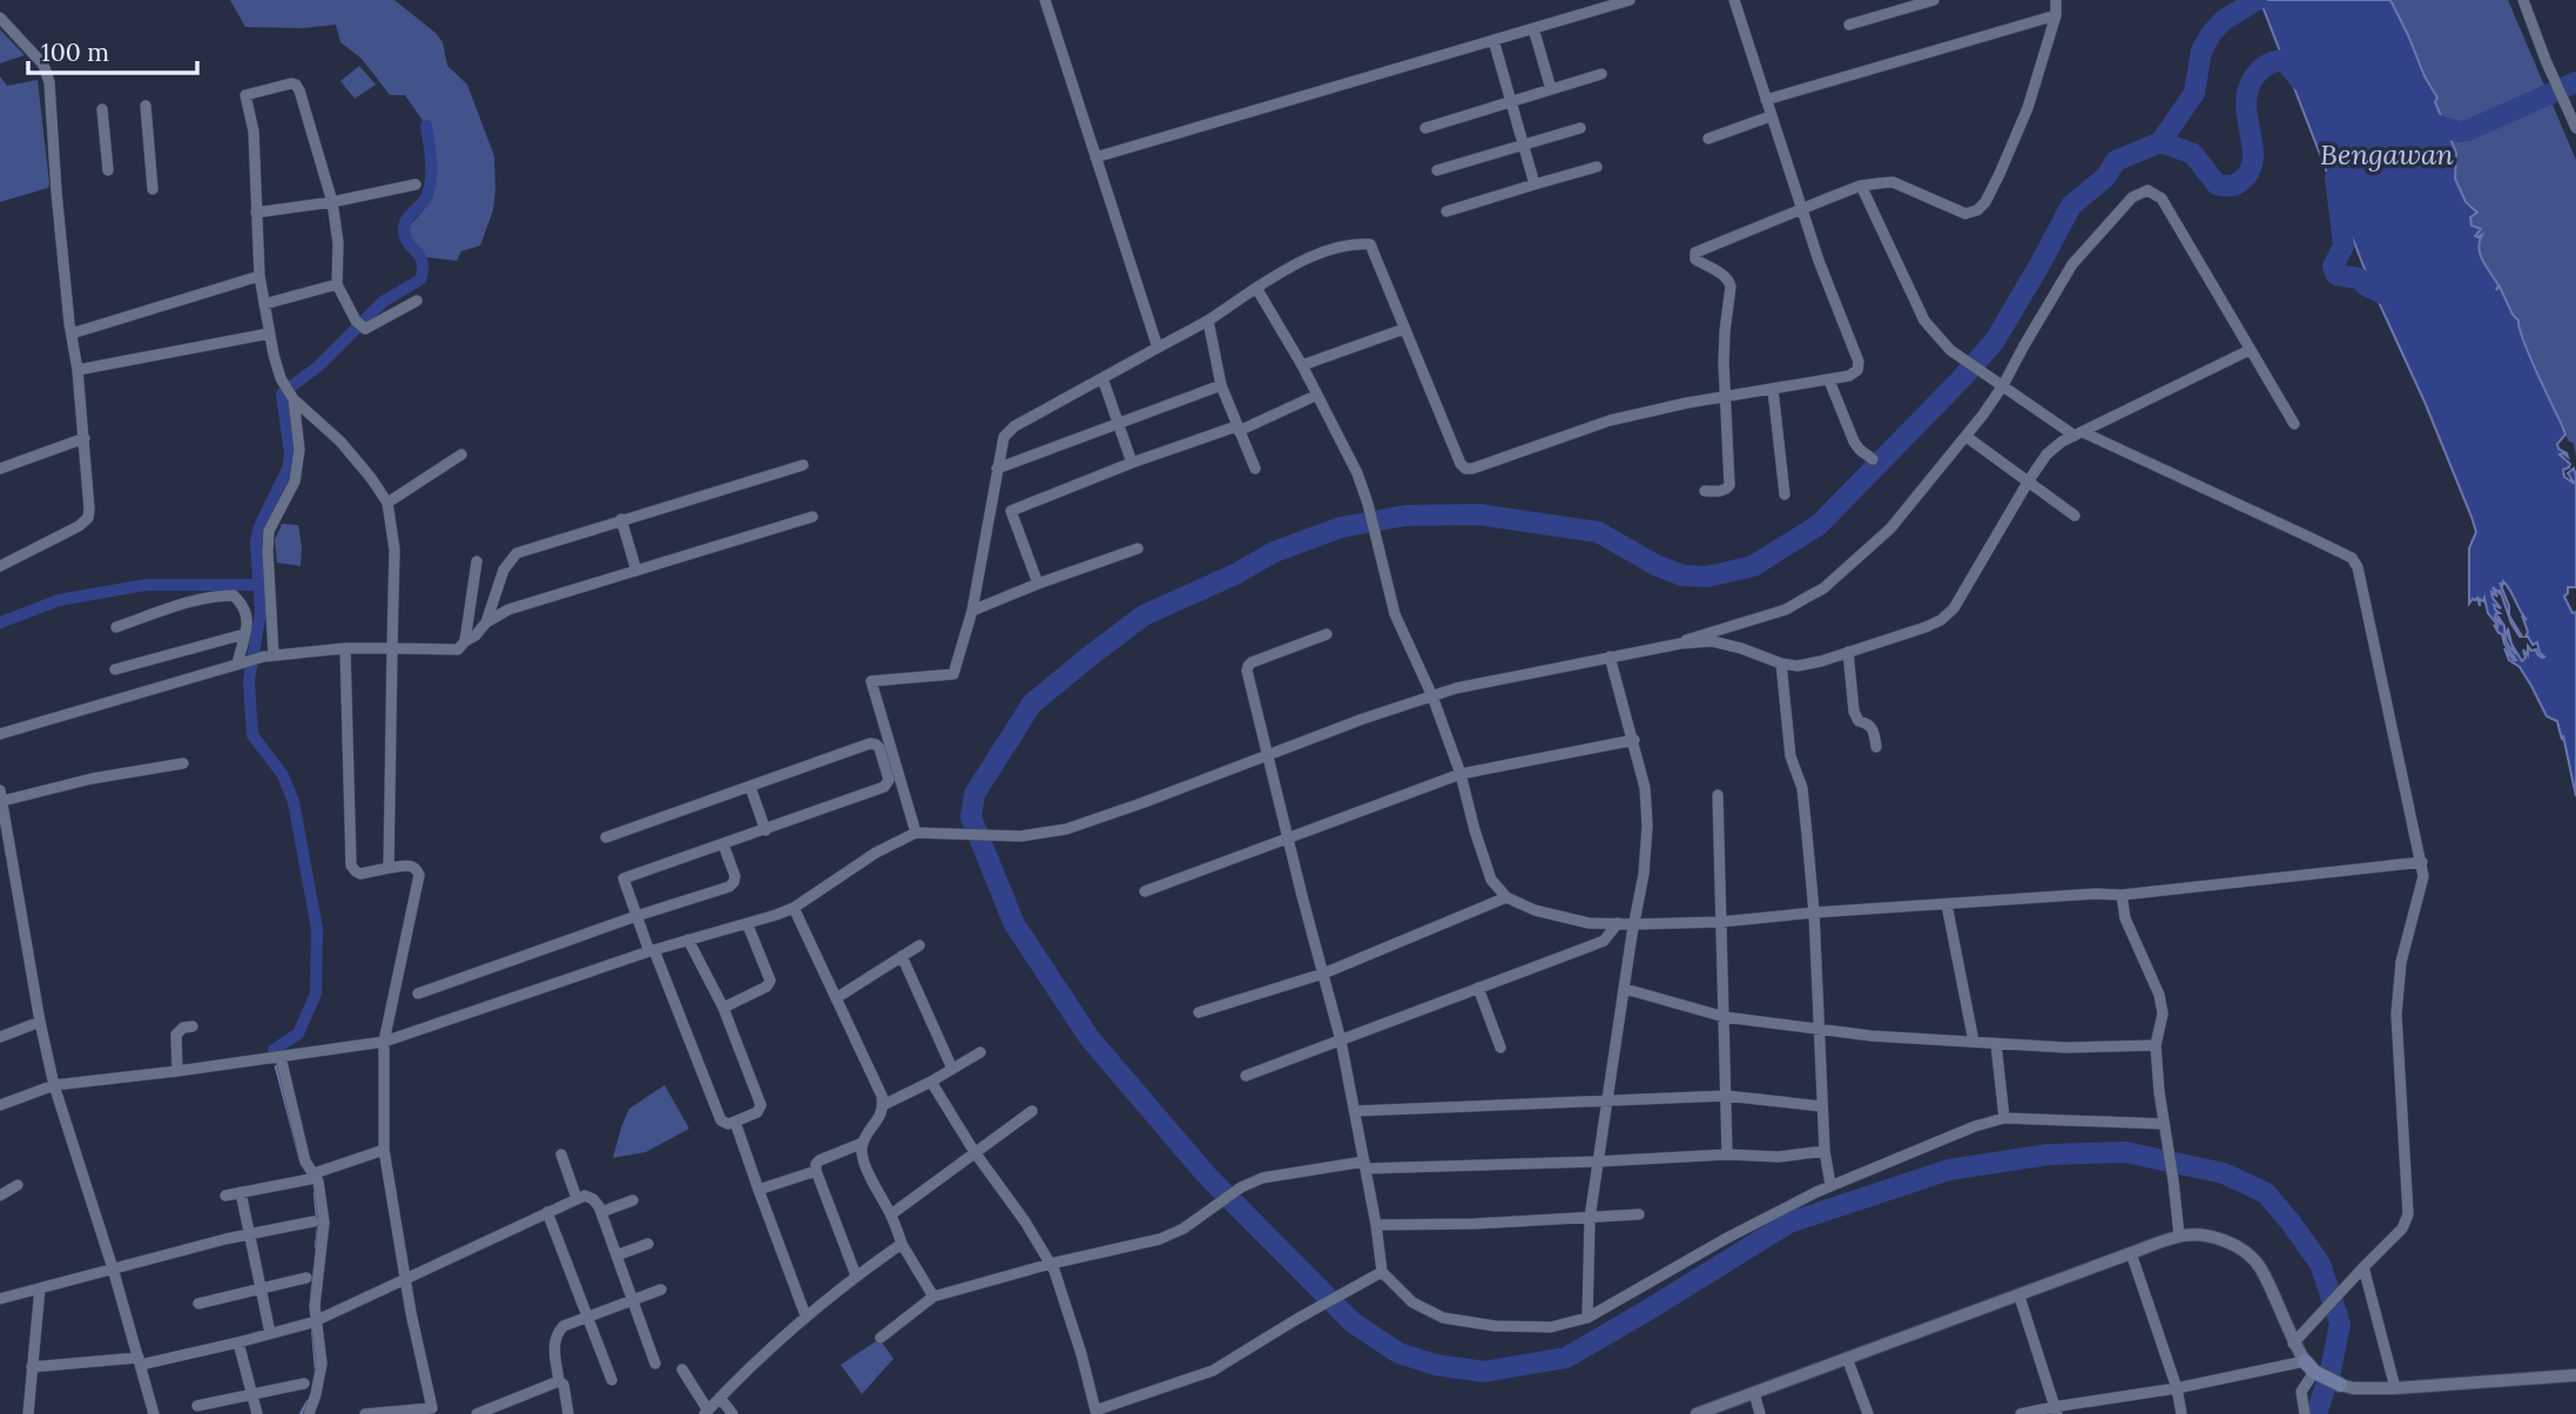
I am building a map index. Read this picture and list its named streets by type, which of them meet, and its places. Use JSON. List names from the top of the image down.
{
  "water": ["Bengawan"],
  "scale_bar": "100 m"
}
